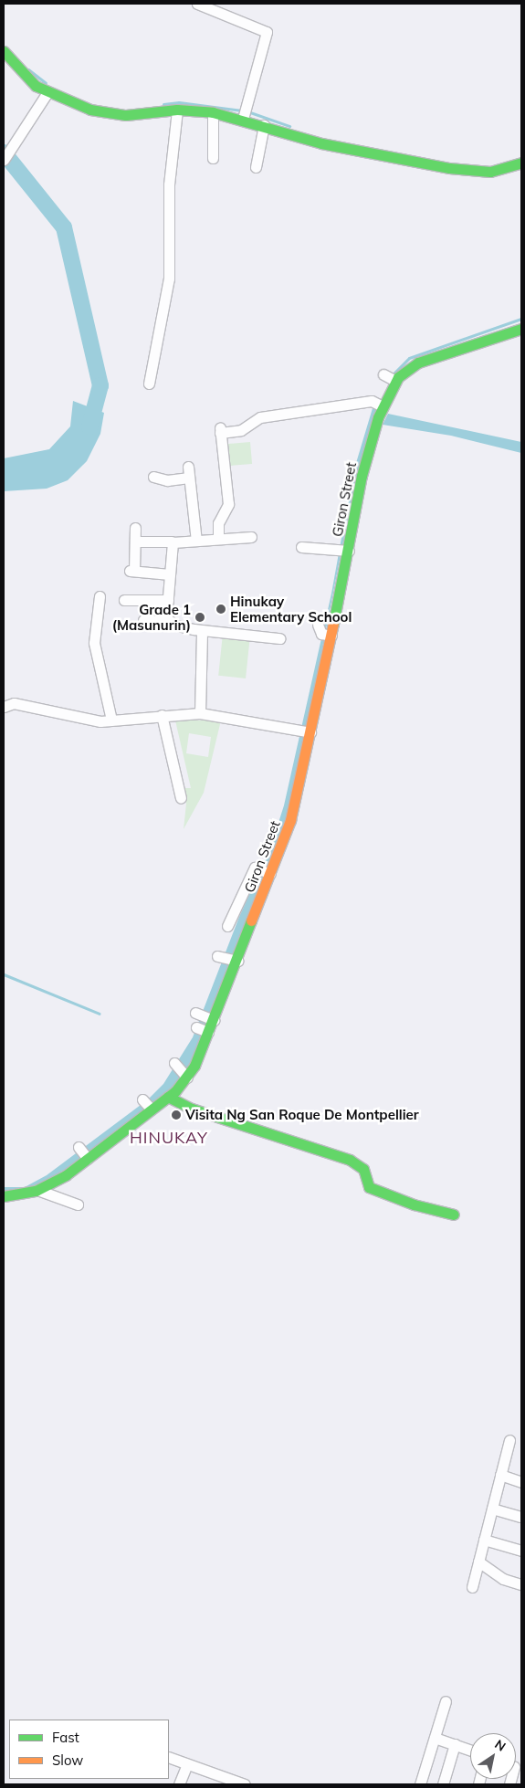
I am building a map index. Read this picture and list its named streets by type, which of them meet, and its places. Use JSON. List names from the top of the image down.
{
  "streets": {
    "street": ["Giron Street"]
  },
  "districts": ["HINUKAY"],
  "places": ["Hinukay Elementary School", "Grade 1 (Masunurin)", "Visita Ng San Roque De Montpellier"],
  "legend": ["Fast", "Slow"],
  "north": "top right"
}
